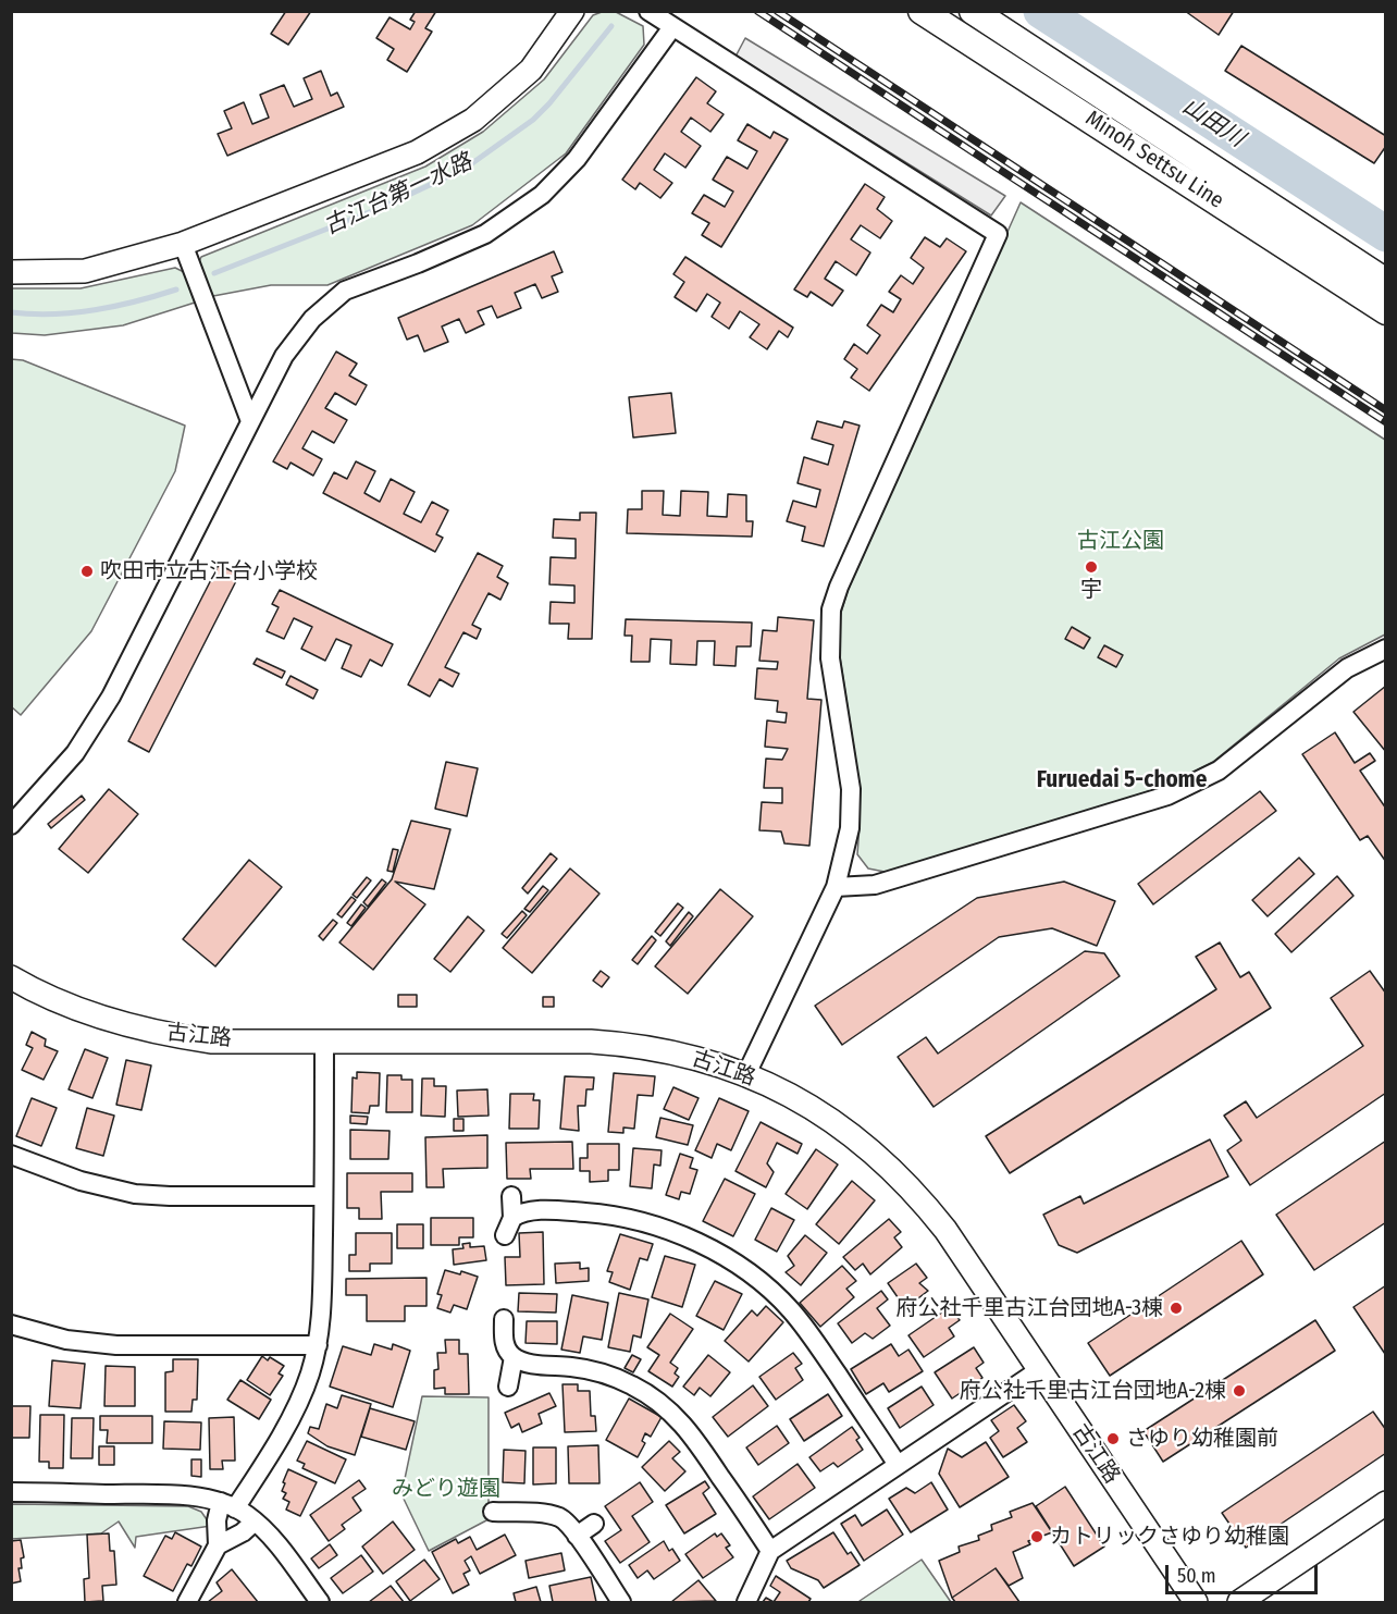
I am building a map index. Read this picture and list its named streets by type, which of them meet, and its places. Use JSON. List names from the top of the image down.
{
  "streets": {
    "main road": ["Minoh Settsu Line"],
    "street": ["古江路"]
  },
  "districts": ["Furuedai 5-chome"],
  "water": ["山田川", "古江台第一水路"],
  "parks": ["古江公園", "みどり遊園"],
  "places": [
    "宇",
    "吹田市立古江台小学校",
    "府公社千里古江台団地A-3棟",
    "府公社千里古江台団地A-2棟",
    "さゆり幼稚園前",
    "カトリックさゆり幼稚園"
  ],
  "scale_bar": "50 m"
}
